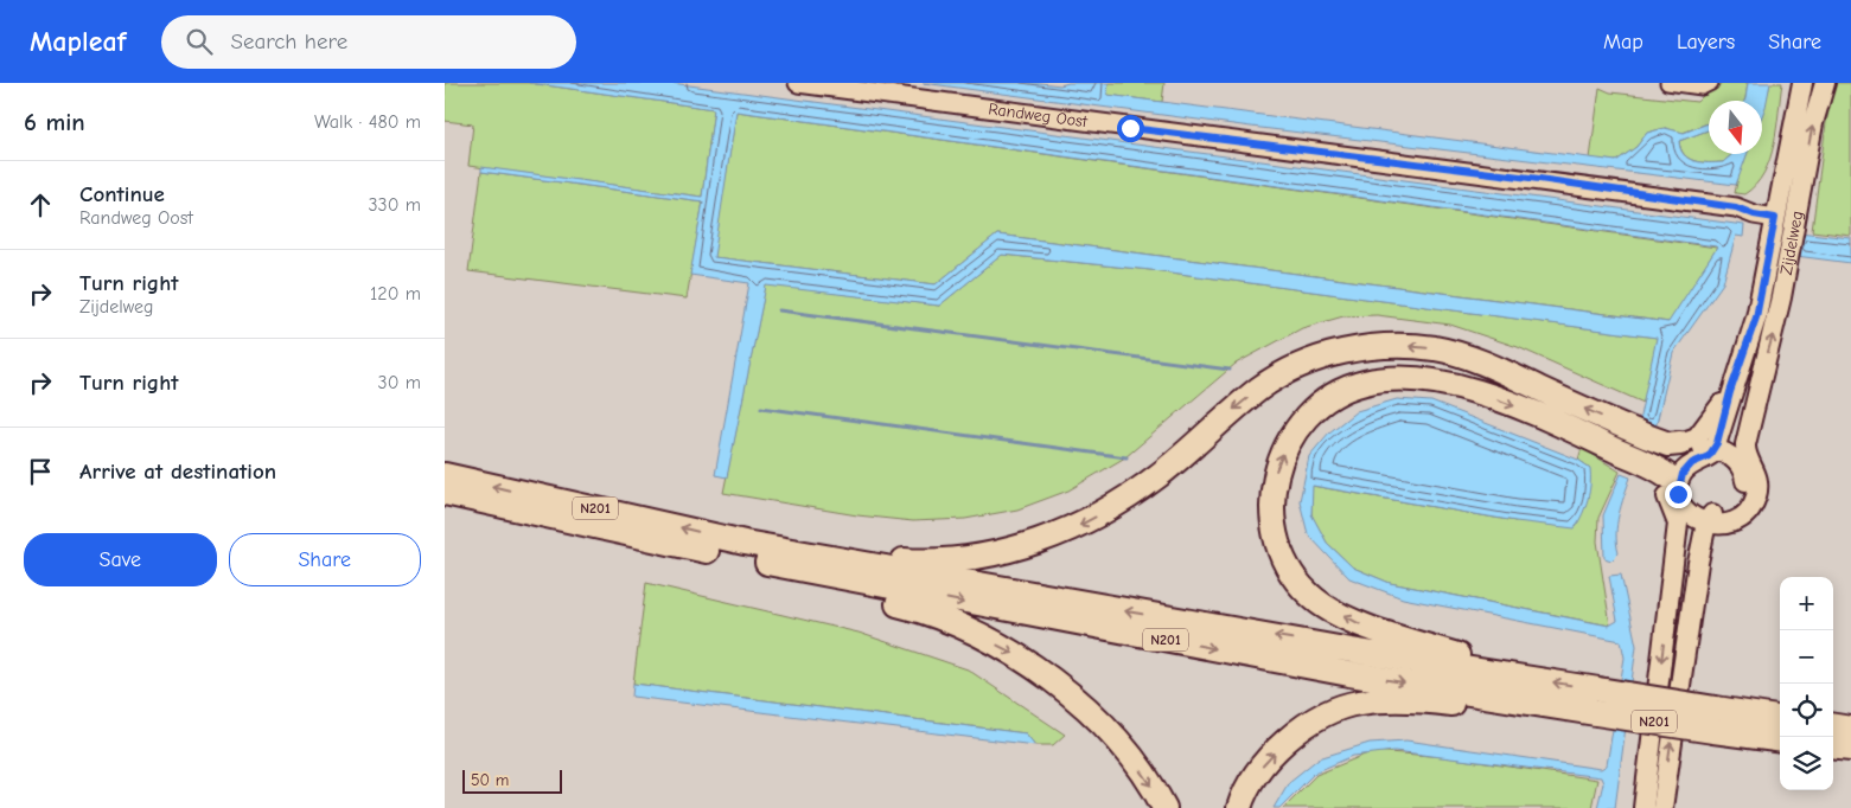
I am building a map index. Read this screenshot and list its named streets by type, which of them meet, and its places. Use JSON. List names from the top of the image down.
{
  "streets": {
    "highway": ["N201"],
    "main road": ["Zijdelweg"],
    "street": ["Randweg Oost"]
  },
  "crossings": [
    ["Randweg Oost", "Zijdelweg"],
    ["Zijdelweg", "N201"]
  ],
  "scale_bar": "50 m",
  "north": "bottom",
  "page": {
    "header": "Mapleaf",
    "search": "Search here",
    "nav": ["Map", "Layers", "Share"],
    "heading": ["6 min", "Walk · 480 m"],
    "list": [
      ["Continue", "Randweg Oost", "330 m"],
      ["Turn right", "Zijdelweg", "120 m"],
      ["Turn right", "30 m"],
      "Arrive at destination"
    ],
    "buttons": ["Save", "Share"],
    "map_buttons": ["+", "−"],
    "scale": "50 m"
  }
}
